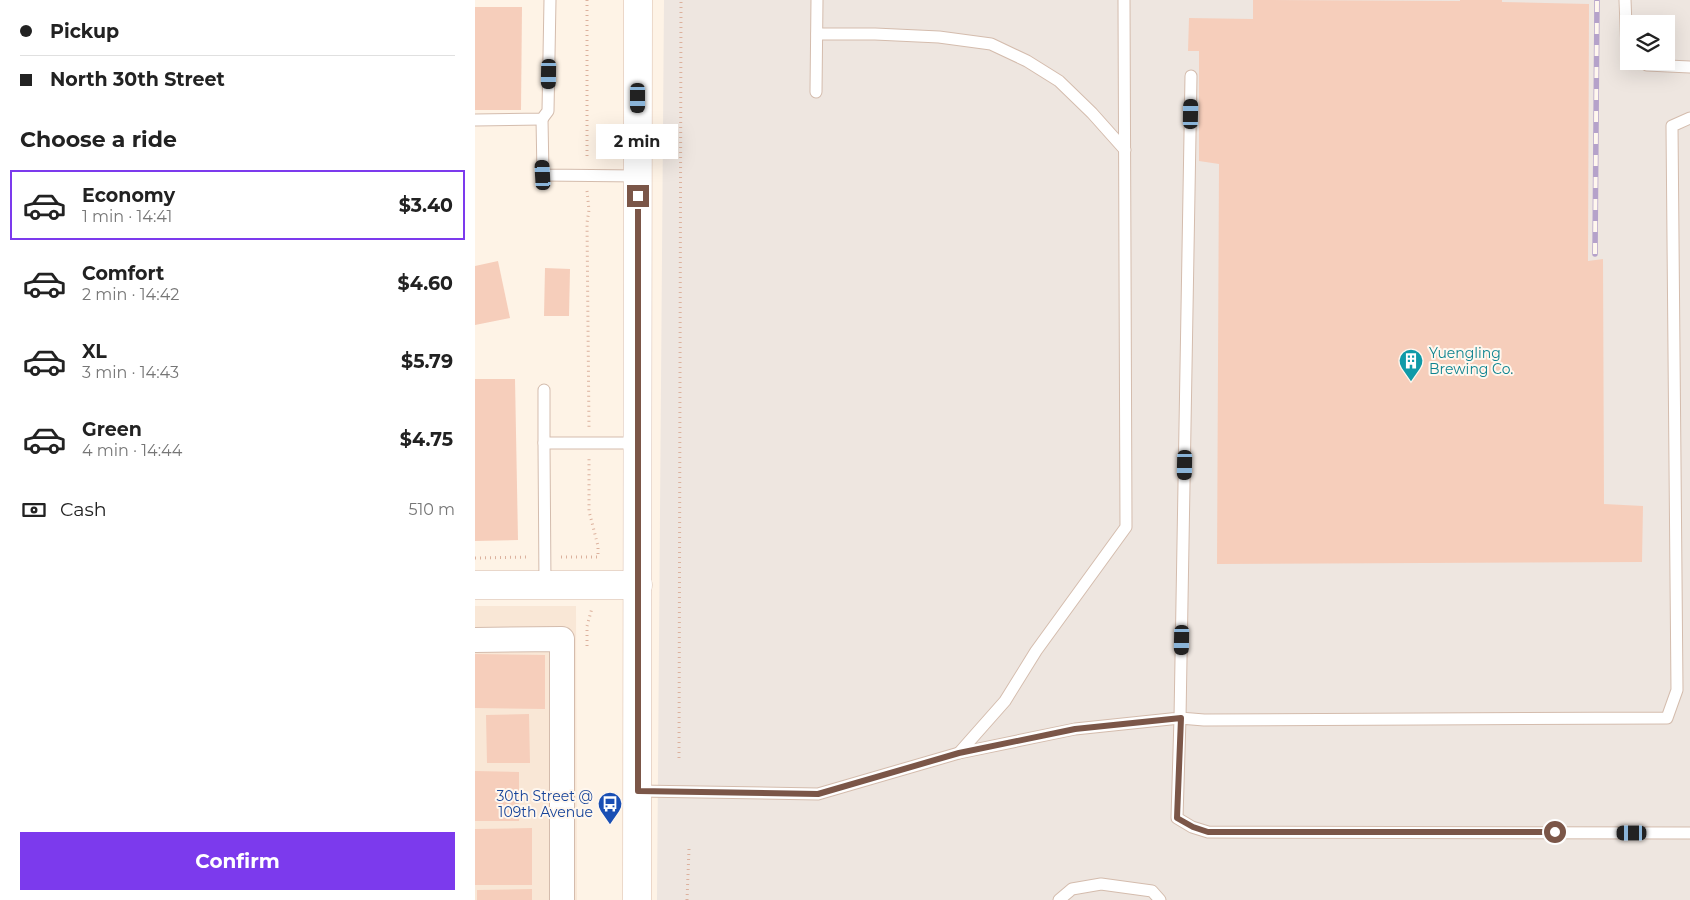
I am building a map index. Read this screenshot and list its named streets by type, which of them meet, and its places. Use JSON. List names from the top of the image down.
{
  "places": {
    "building": ["Yuengling Brewing Co."],
    "bus stop": ["30th Street @ 109th Avenue"]
  },
  "page": {
    "banner": ["Pickup", "North 30th Street"],
    "heading": "Choose a ride",
    "bubble": "2 min",
    "list": [
      {
        "name": "Economy",
        "note": "1 min · 14:41",
        "value": "$3.40"
      },
      {
        "name": "Comfort",
        "note": "2 min · 14:42",
        "value": "$4.60"
      },
      {
        "name": "XL",
        "note": "3 min · 14:43",
        "value": "$5.79"
      },
      {
        "name": "Green",
        "note": "4 min · 14:44",
        "value": "$4.75"
      }
    ],
    "pay": ["Cash", "510 m"],
    "buttons": "Confirm"
  }
}
